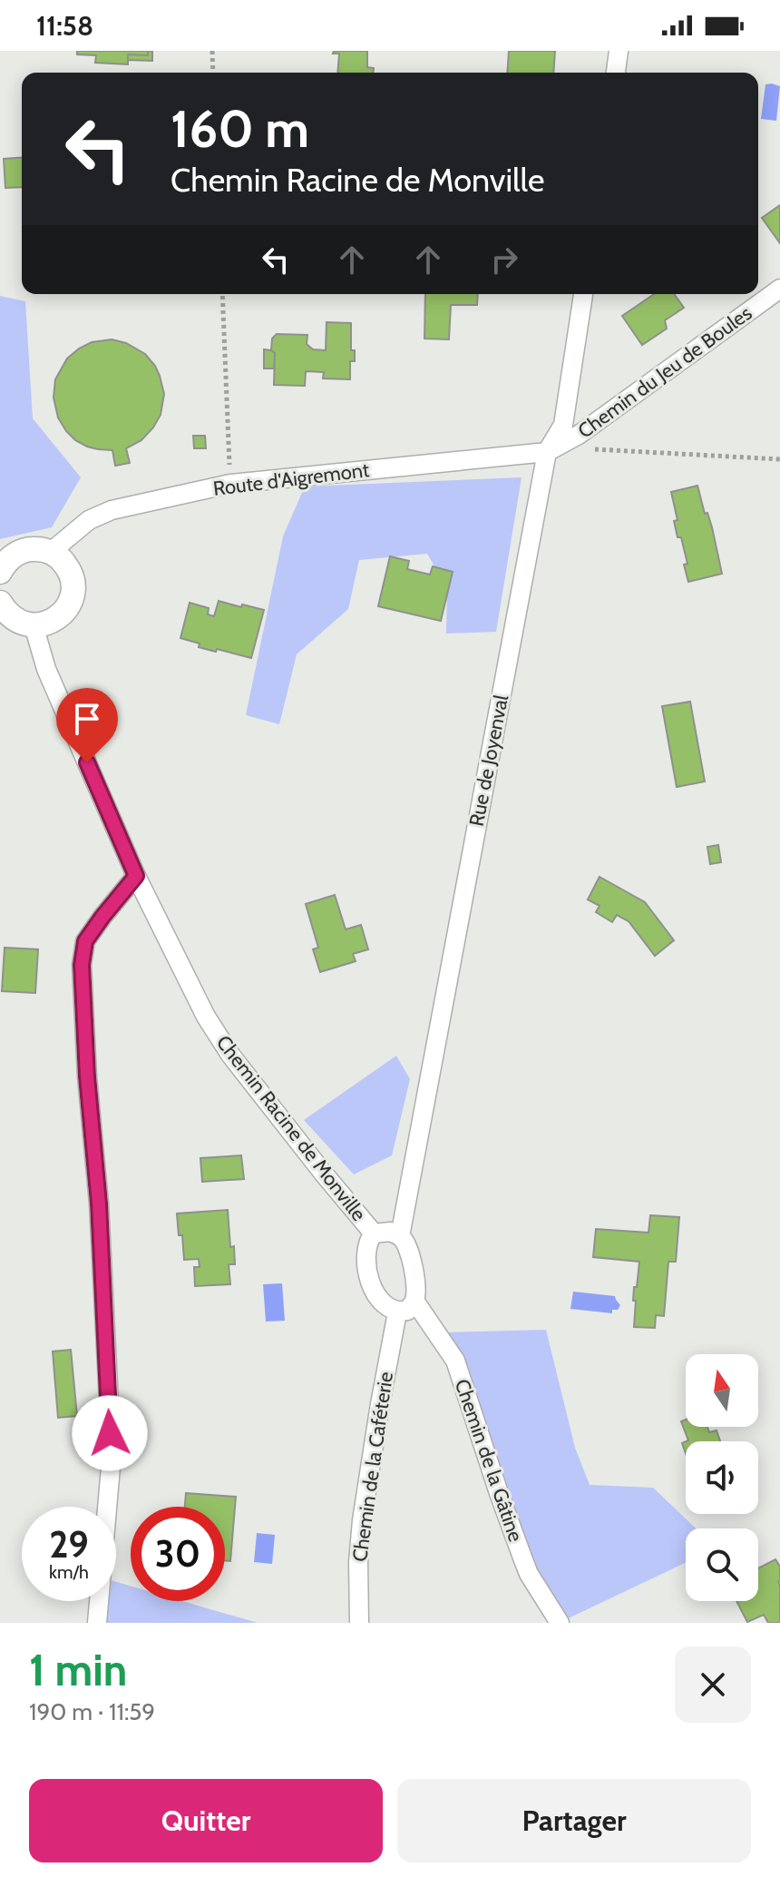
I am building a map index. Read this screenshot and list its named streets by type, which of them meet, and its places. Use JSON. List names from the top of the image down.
{
  "streets": {
    "street": [
      "Chemin du Jeu de Boules",
      "Route d'Aigremont",
      "Rue de Joyenval",
      "Chemin Racine de Monville",
      "Chemin de la Gâtine",
      "Chemin de la Caféterie"
    ]
  },
  "crossings": [
    ["Chemin du Jeu de Boules", "Route d'Aigremont"],
    ["Chemin du Jeu de Boules", "Rue de Joyenval"],
    ["Route d'Aigremont", "Rue de Joyenval"]
  ],
  "north": "top",
  "page": {
    "status": "11:58",
    "turn": ["160 m", "Chemin Racine de Monville"],
    "speed": "29 km/h",
    "limit": "30",
    "heading": ["1 min", "190 m · 11:59"],
    "buttons": ["Quitter", "Partager"]
  }
}
